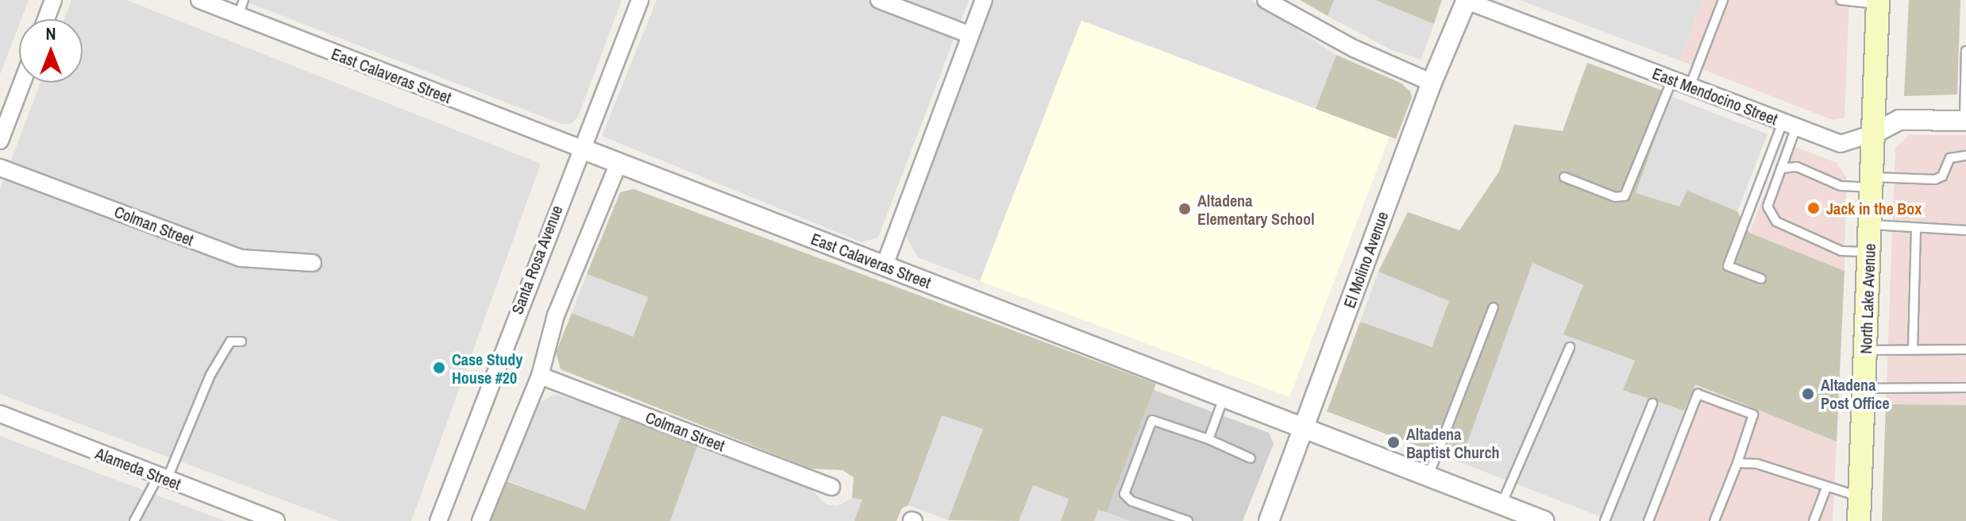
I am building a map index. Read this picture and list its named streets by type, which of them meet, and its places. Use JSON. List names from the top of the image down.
{
  "streets": {
    "main road": ["North Lake Avenue"],
    "street": [
      "East Calaveras Street",
      "East Mendocino Street",
      "Colman Street",
      "Santa Rosa Avenue",
      "El Molino Avenue",
      "Alameda Street"
    ]
  },
  "crossings": [
    ["East Calaveras Street", "Santa Rosa Avenue"],
    ["East Calaveras Street", "El Molino Avenue"],
    ["East Mendocino Street", "El Molino Avenue"],
    ["East Mendocino Street", "North Lake Avenue"]
  ],
  "places": [
    "Jack in the Box",
    "Altadena Elementary School",
    "Case Study House #20",
    "Altadena Post Office",
    "Altadena Baptist Church"
  ],
  "north": "top"
}
